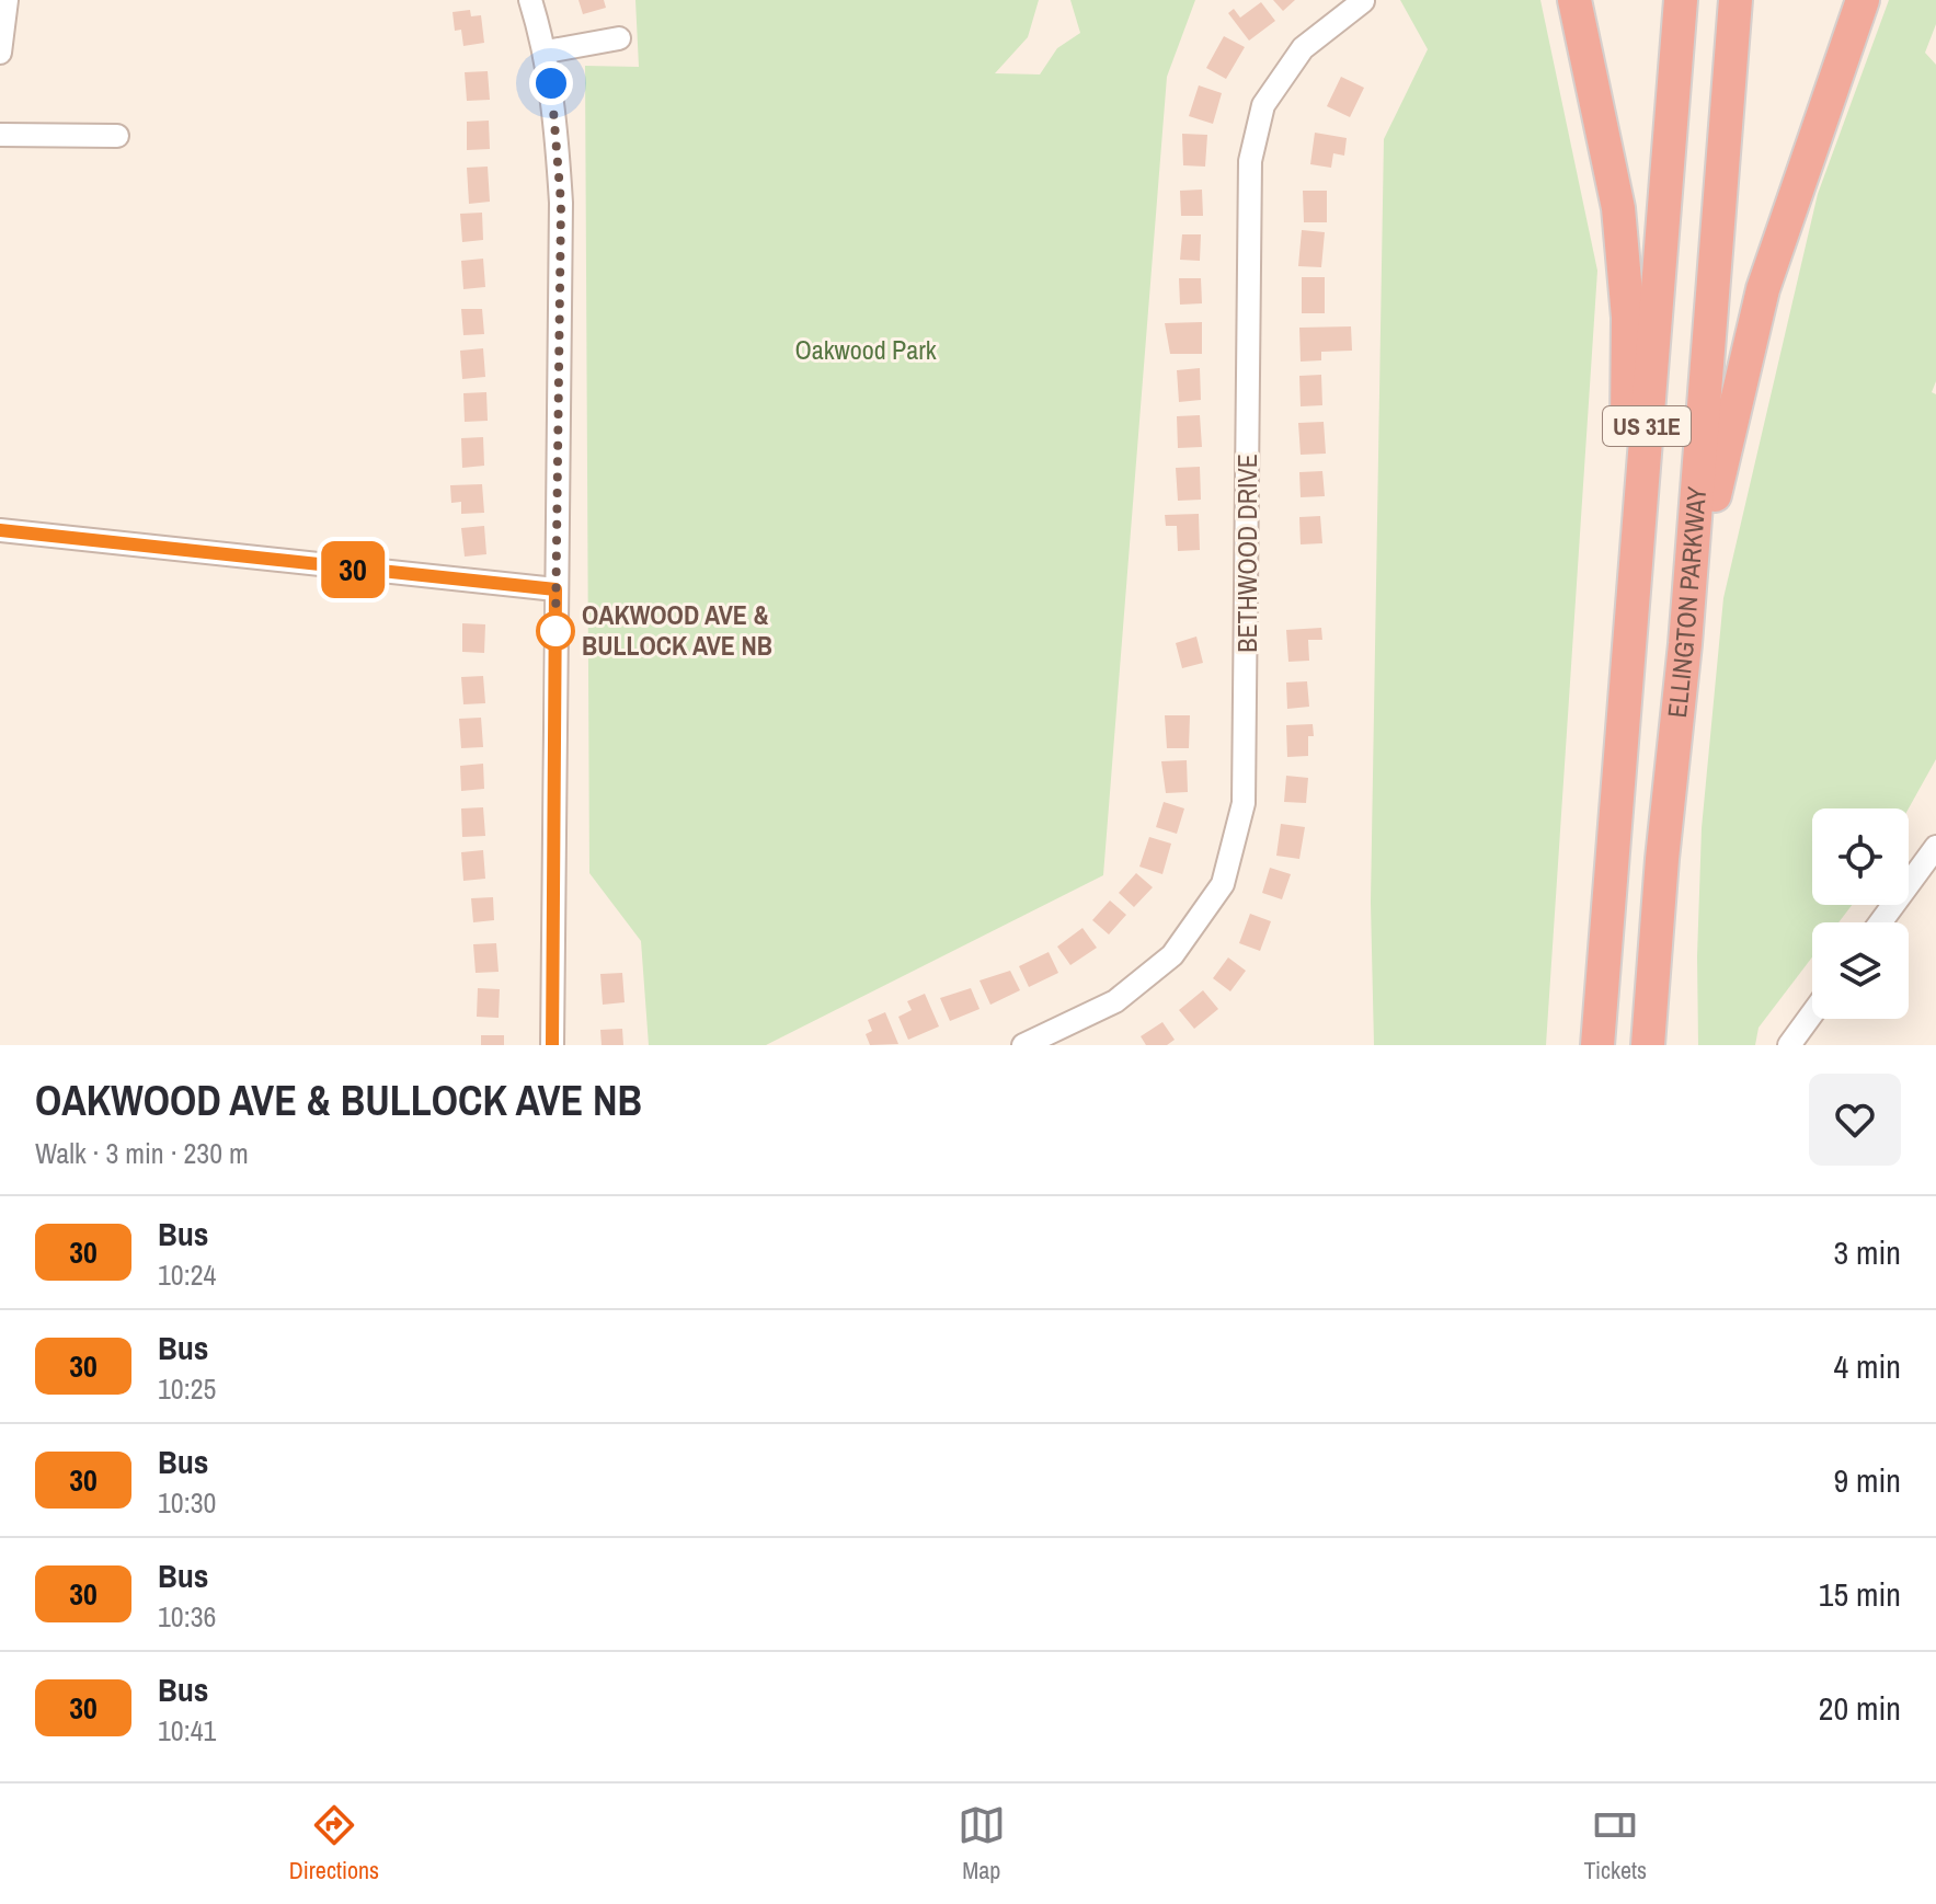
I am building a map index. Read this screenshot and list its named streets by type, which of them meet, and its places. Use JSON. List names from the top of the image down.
{
  "streets": {
    "highway": ["US 31E", "ELLINGTON PARKWAY"],
    "street": ["BETHWOOD DRIVE"]
  },
  "parks": ["Oakwood Park"],
  "places": ["OAKWOOD AVE & BULLOCK AVE NB"],
  "lines": ["bus line 30"],
  "page": {
    "on_map": "30",
    "heading": ["OAKWOOD AVE & BULLOCK AVE NB", "Walk · 3 min · 230 m"],
    "list": [
      {
        "mark": "30",
        "name": "Bus",
        "note": "10:24",
        "value": "3 min"
      },
      {
        "mark": "30",
        "name": "Bus",
        "note": "10:25",
        "value": "4 min"
      },
      {
        "mark": "30",
        "name": "Bus",
        "note": "10:30",
        "value": "9 min"
      },
      {
        "mark": "30",
        "name": "Bus",
        "note": "10:36",
        "value": "15 min"
      },
      {
        "mark": "30",
        "name": "Bus",
        "note": "10:41",
        "value": "20 min"
      }
    ],
    "tabs": ["Directions", "Map", "Tickets"]
  }
}
